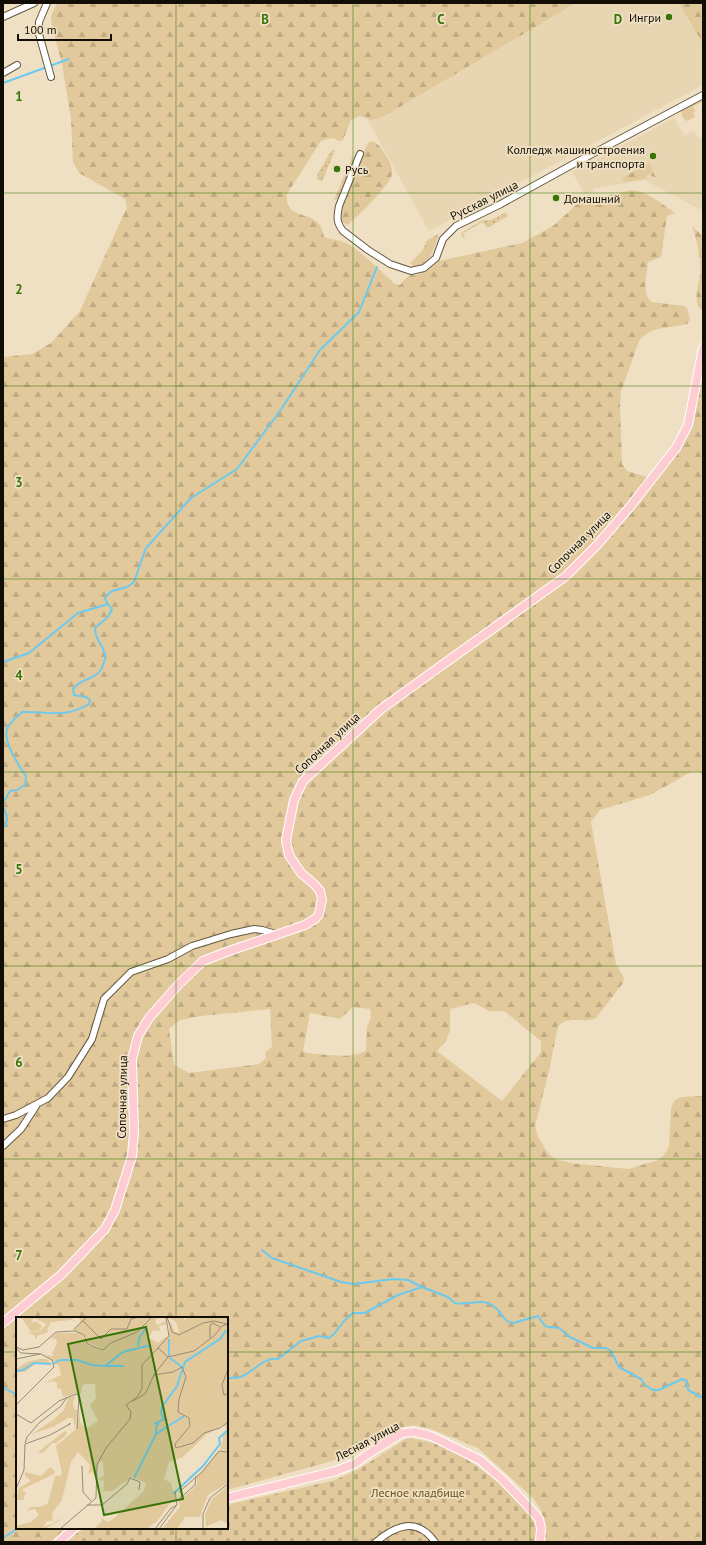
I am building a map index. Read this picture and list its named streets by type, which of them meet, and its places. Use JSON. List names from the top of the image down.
{
  "streets": {
    "main road": ["Сопочная улица", "Лесная улица"],
    "street": ["Русская улица"]
  },
  "parks": ["Лесное кладбище"],
  "places": [
    "Ингри",
    "Колледж машиностроения и транспорта",
    "Русь",
    "Домашний"
  ],
  "scale_bar": "100 m",
  "grid": {
    "columns": ["B", "C", "D"],
    "rows": [
      "1",
      "2",
      "3",
      "4",
      "5",
      "6",
      "7"
    ]
  }
}
